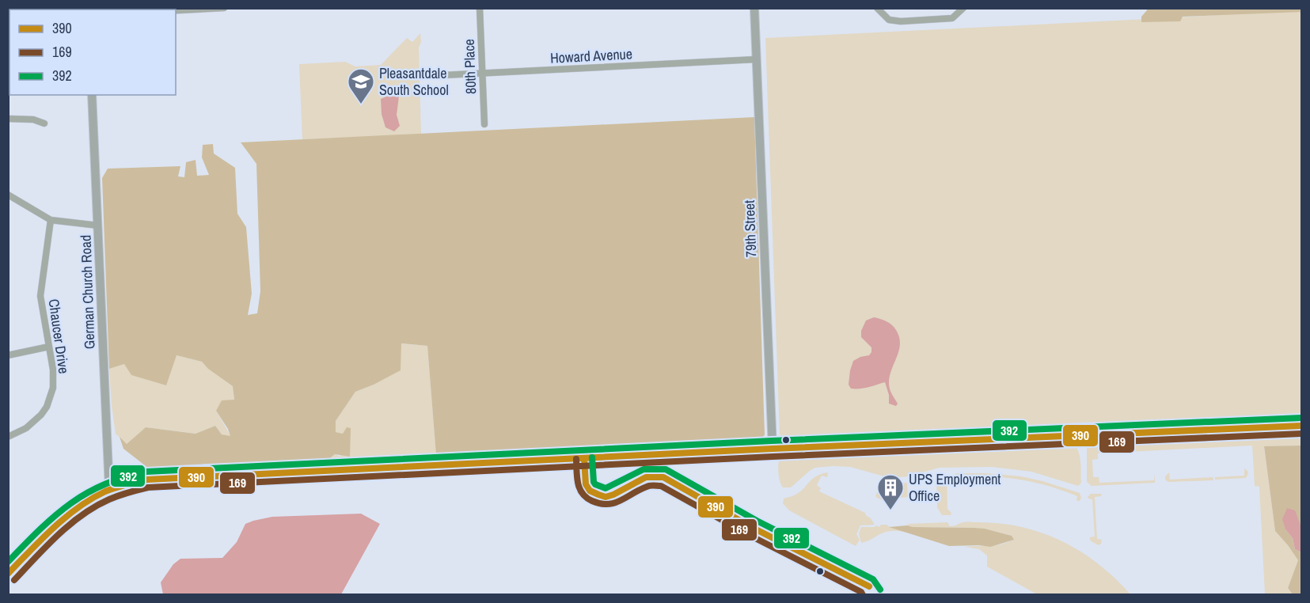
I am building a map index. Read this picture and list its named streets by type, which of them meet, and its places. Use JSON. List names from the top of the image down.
{
  "streets": {
    "main road": ["79th Street", "German Church Road"],
    "street": ["Howard Avenue", "80th Place", "Chaucer Drive"]
  },
  "crossings": [
    ["Howard Avenue", "80th Place"],
    ["Howard Avenue", "79th Street"]
  ],
  "places": {
    "school or university": ["Pleasantdale South School"],
    "building": ["UPS Employment Office"]
  },
  "lines": ["transit line 392", "transit line 390", "transit line 169"],
  "legend": ["390", "169", "392"]
}
